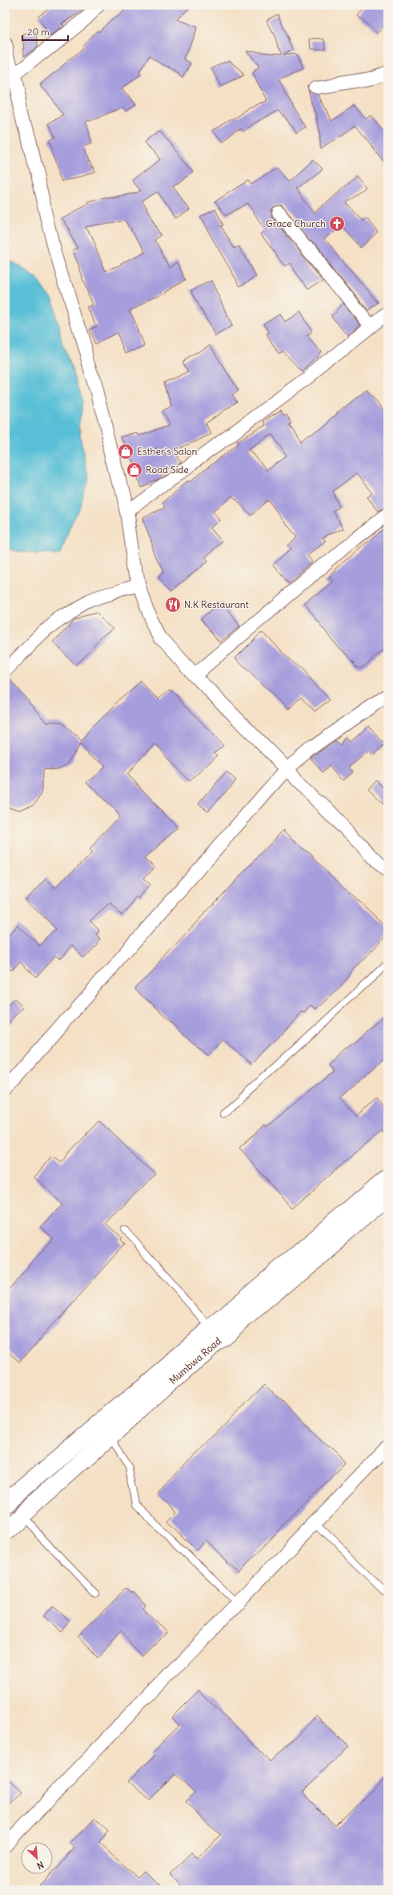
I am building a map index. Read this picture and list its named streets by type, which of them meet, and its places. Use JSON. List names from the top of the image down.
{
  "streets": {
    "main road": ["Mumbwa Road"]
  },
  "places": {
    "church": ["Grace Church"],
    "shop": ["Esther's Salon", "Road Side"],
    "restaurant": ["N.K Restaurant"]
  },
  "scale_bar": "20 m",
  "north": "bottom right"
}
